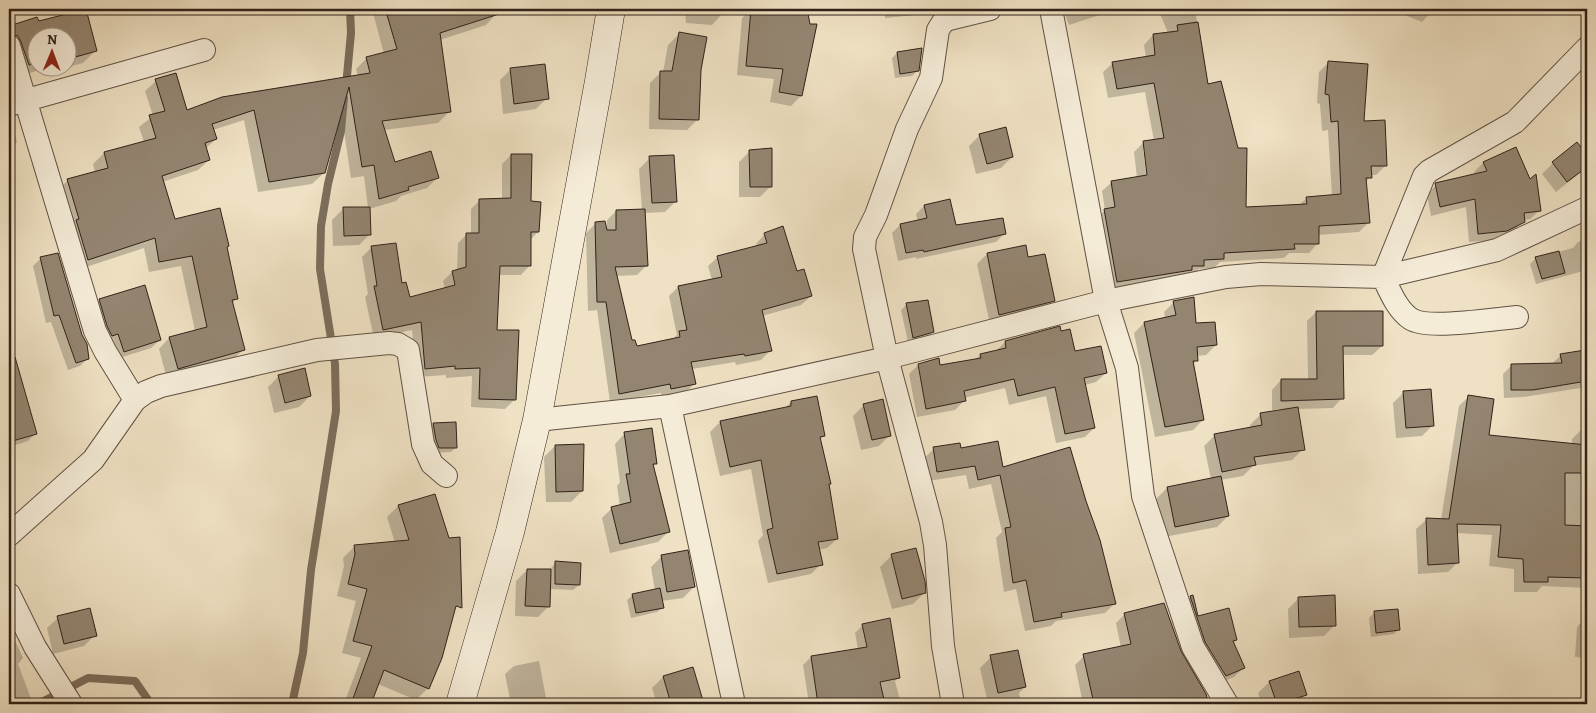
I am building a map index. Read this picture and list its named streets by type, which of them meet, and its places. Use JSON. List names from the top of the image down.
{
  "north": "top"
}
